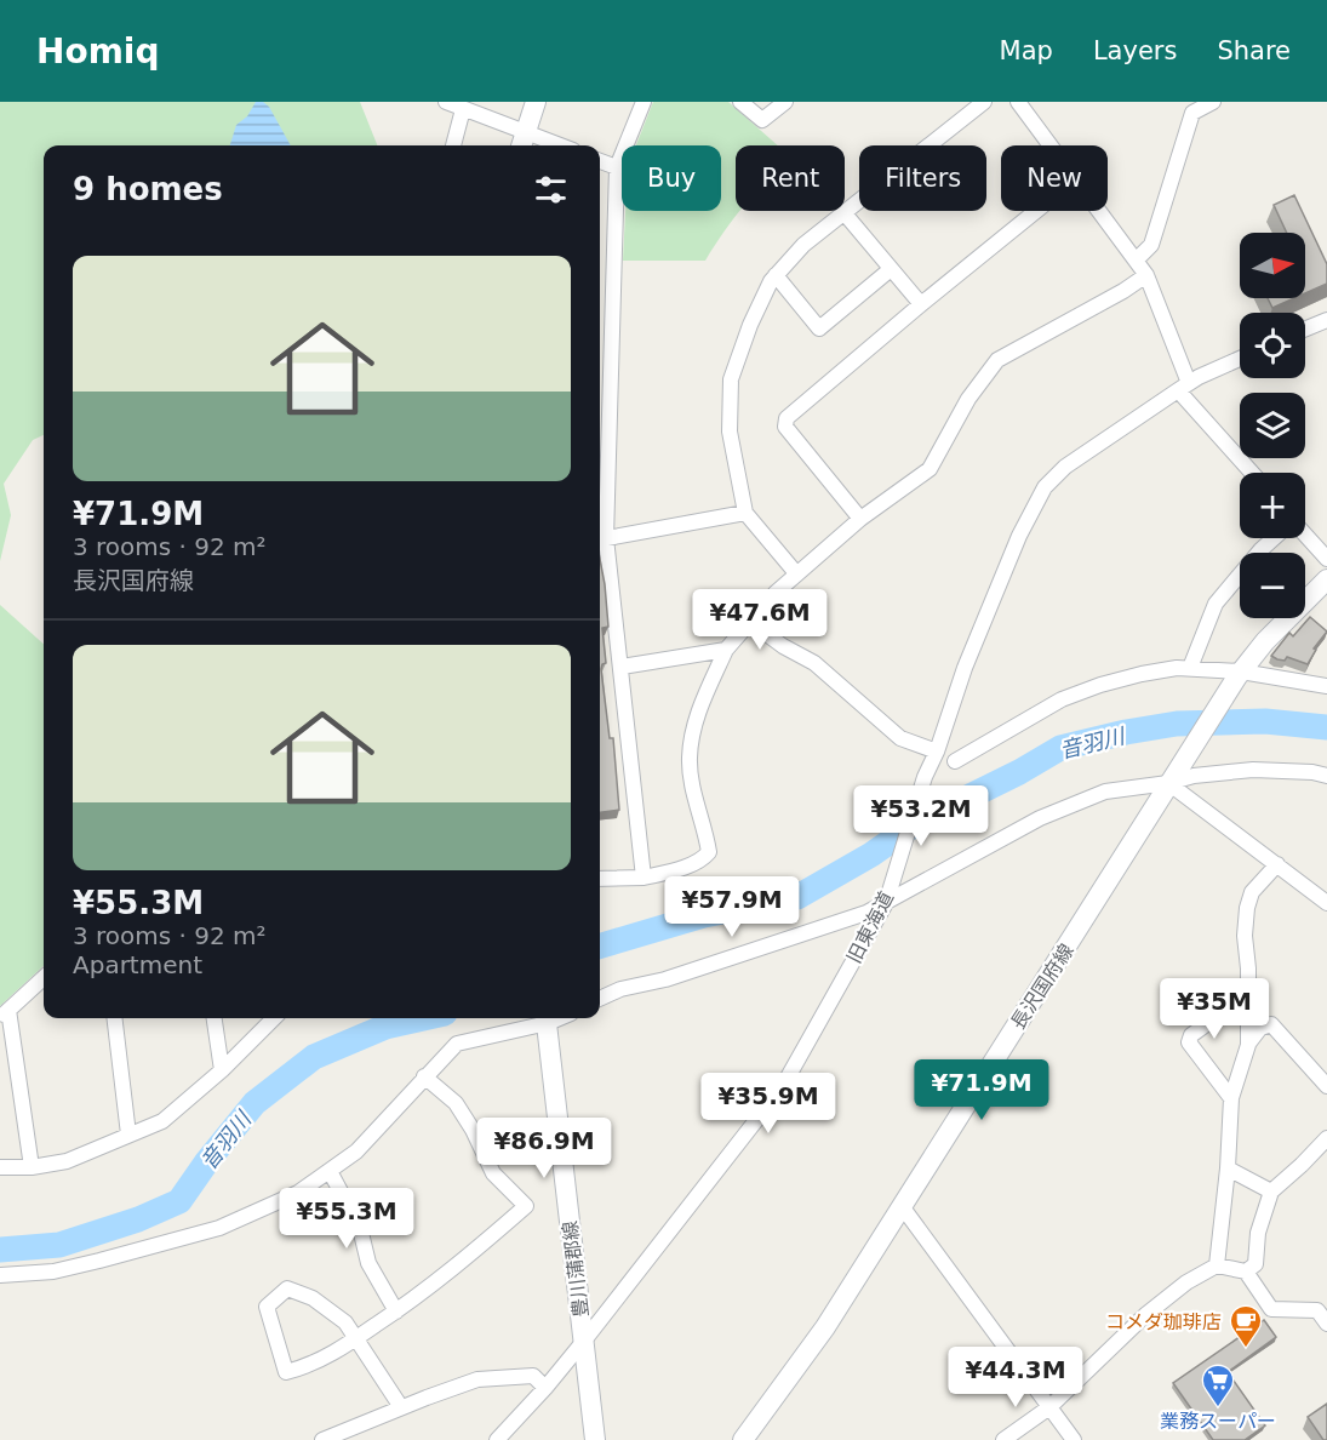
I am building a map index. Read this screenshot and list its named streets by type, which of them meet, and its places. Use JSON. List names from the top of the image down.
{
  "streets": {
    "main road": ["長沢国府線", "豊川蒲郡線"],
    "street": ["旧東海道"]
  },
  "crossings": [
    ["旧東海道", "豊川蒲郡線"]
  ],
  "water": ["音羽川"],
  "places": {
    "cafe": ["コメダ珈琲店"],
    "supermarket": ["業務スーパー"]
  },
  "north": "right",
  "page": {
    "header": "Homiq",
    "nav": ["Map", "Layers", "Share"],
    "chip": [
      "Buy",
      "Rent",
      "Filters",
      "New"
    ],
    "heading": "9 homes",
    "map_buttons": ["+", "−"],
    "list": [
      {
        "name": "¥71.9M",
        "note": "3 rooms · 92 m² · 長沢国府線"
      },
      {
        "name": "¥55.3M",
        "note": "3 rooms · 92 m² · Apartment"
      }
    ],
    "price": [
      "¥47.6M",
      "¥53.2M",
      "¥57.9M",
      "¥35M",
      "¥71.9M",
      "¥35.9M",
      "¥86.9M",
      "¥55.3M",
      "¥44.3M"
    ]
  }
}
